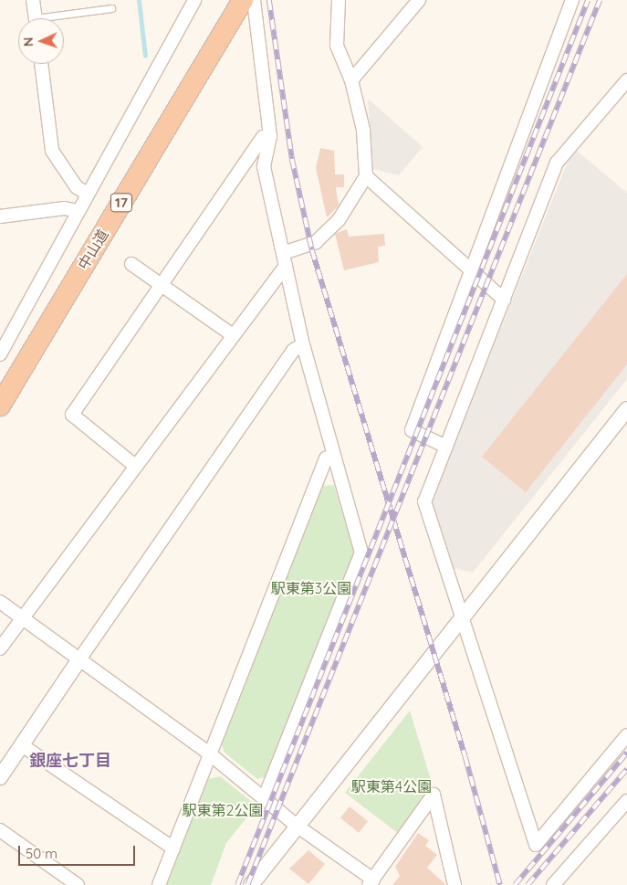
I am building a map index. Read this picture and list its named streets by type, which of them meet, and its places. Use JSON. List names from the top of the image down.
{
  "streets": {
    "highway": ["17", "中山道"]
  },
  "districts": ["銀座七丁目"],
  "parks": ["駅東第3公園", "駅東第4公園", "駅東第2公園"],
  "scale_bar": "50 m",
  "north": "left"
}
